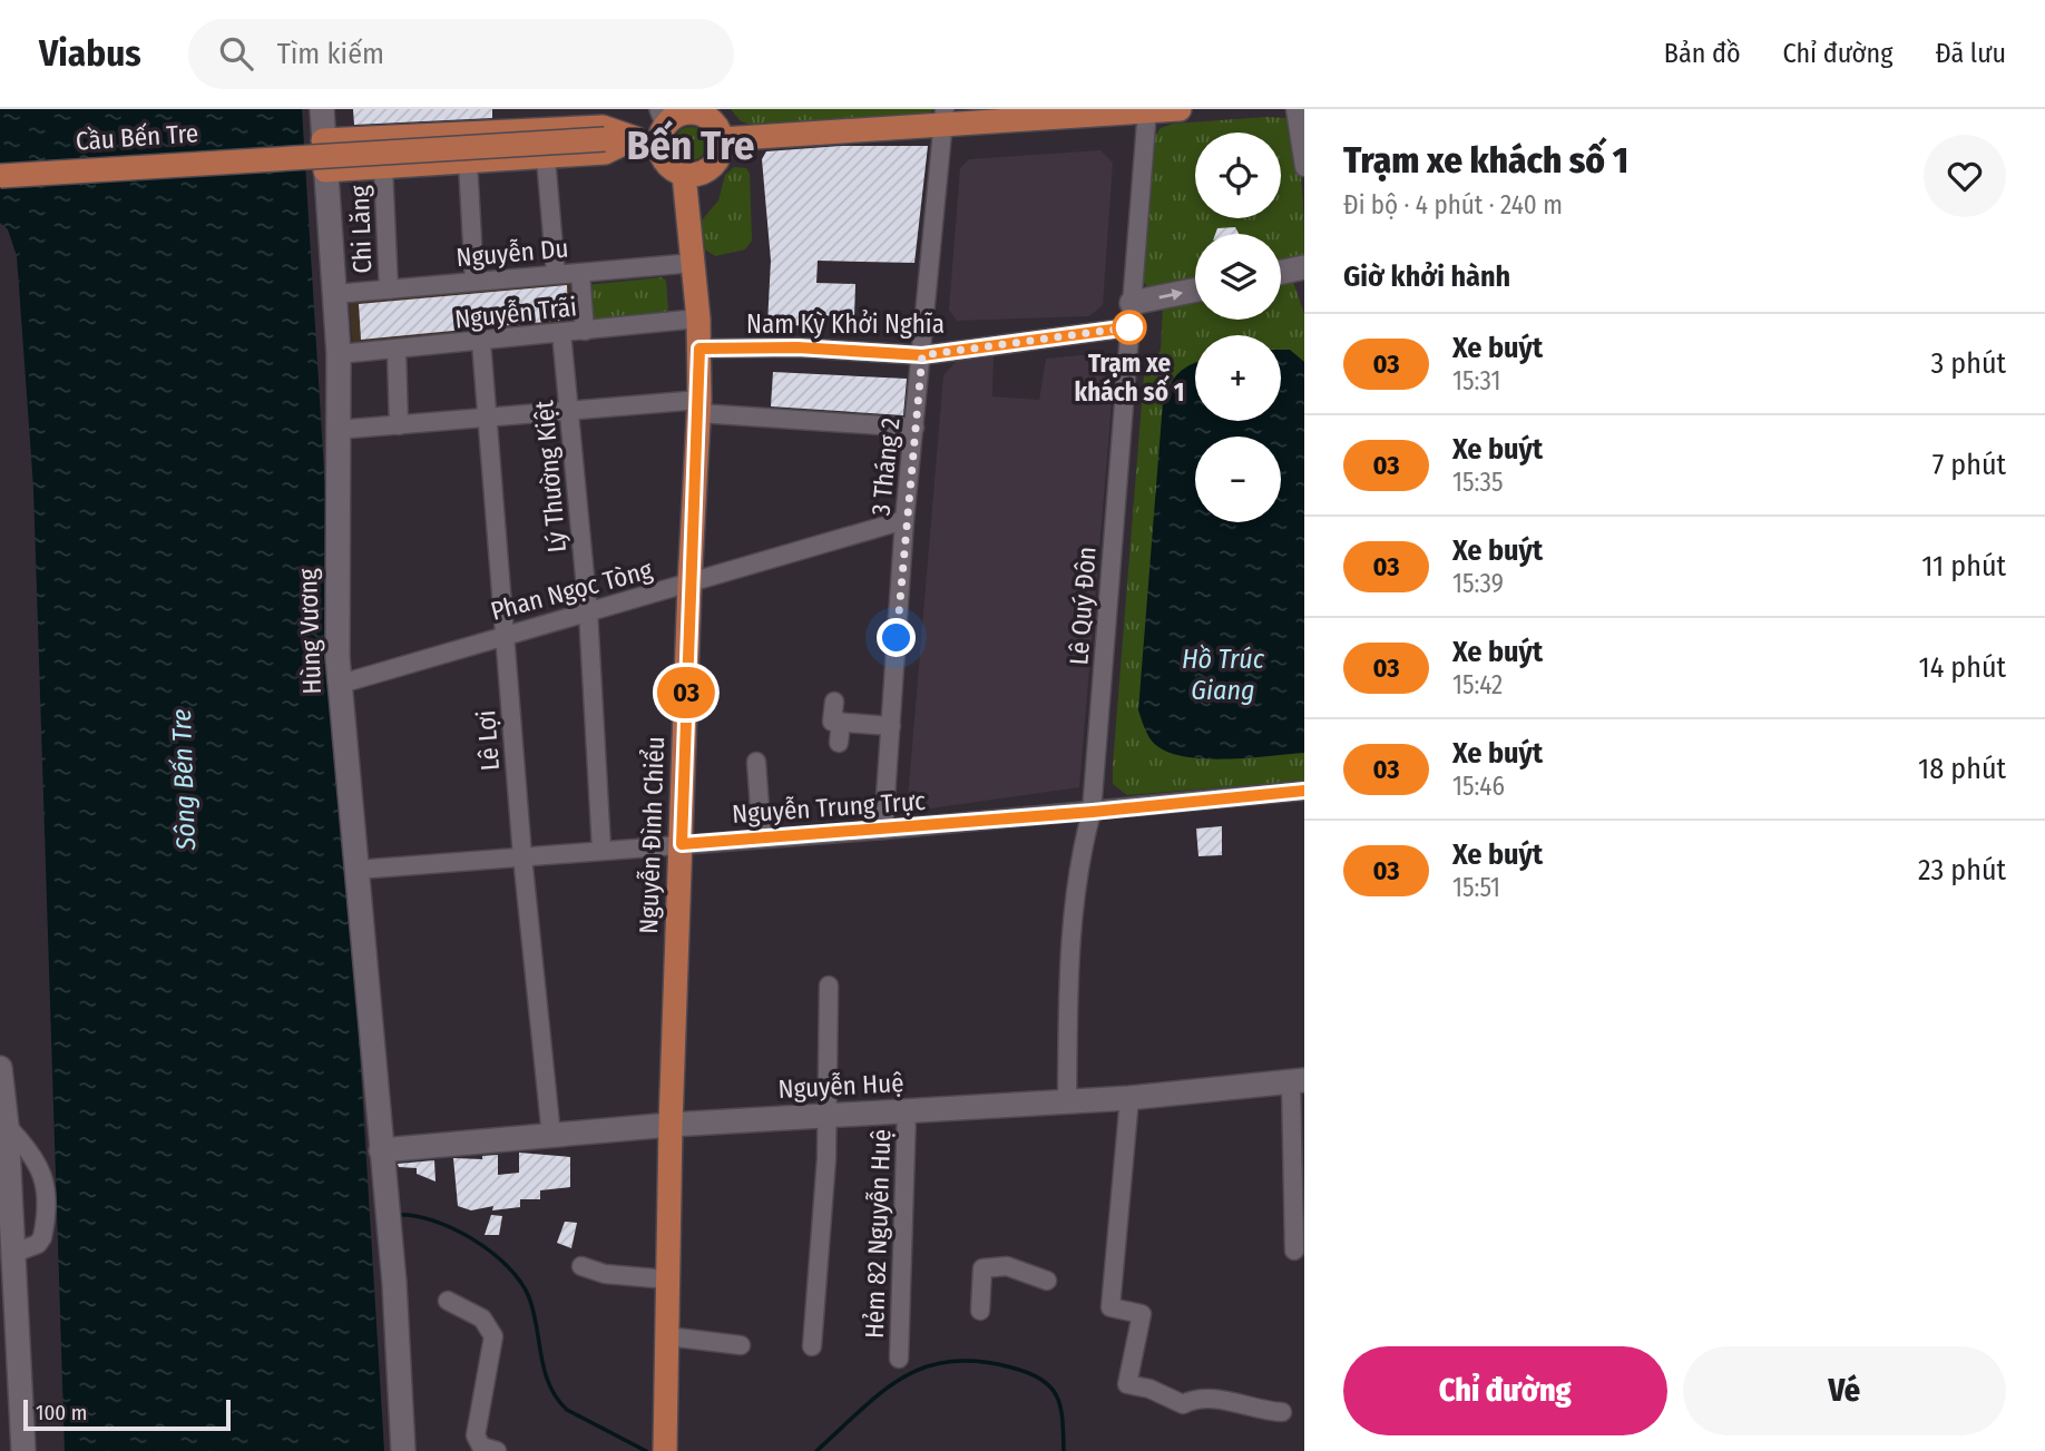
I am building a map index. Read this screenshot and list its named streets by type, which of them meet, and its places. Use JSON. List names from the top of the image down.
{
  "streets": {
    "main road": ["Cầu Bến Tre", "Nguyễn Đình Chiểu"],
    "street": [
      "Chi Lăng",
      "Nguyễn Du",
      "Nguyễn Trãi",
      "Nam Kỳ Khởi Nghĩa",
      "3 Tháng 2",
      "Lý Thường Kiệt",
      "Phan Ngọc Tòng",
      "Lê Quý Đôn",
      "Hùng Vương",
      "Lê Lợi",
      "Nguyễn Trung Trực",
      "Nguyễn Huệ",
      "Hẻm 82 Nguyễn Huệ"
    ]
  },
  "crossings": [
    ["Chi Lăng", "Nguyễn Du"],
    ["Nguyễn Du", "Hùng Vương"],
    ["Nguyễn Du", "Nguyễn Đình Chiểu"],
    ["Nguyễn Trãi", "Lý Thường Kiệt"],
    ["Nguyễn Trãi", "Hùng Vương"],
    ["Nguyễn Trãi", "Lê Lợi"],
    ["Nguyễn Trãi", "Nguyễn Đình Chiểu"],
    ["Nam Kỳ Khởi Nghĩa", "3 Tháng 2"],
    ["Nam Kỳ Khởi Nghĩa", "Lê Quý Đôn"],
    ["Nam Kỳ Khởi Nghĩa", "Nguyễn Đình Chiểu"],
    ["3 Tháng 2", "Phan Ngọc Tòng"],
    ["3 Tháng 2", "Nguyễn Trung Trực"],
    ["Lý Thường Kiệt", "Phan Ngọc Tòng"],
    ["Lý Thường Kiệt", "Nguyễn Trung Trực"],
    ["Phan Ngọc Tòng", "Hùng Vương"],
    ["Phan Ngọc Tòng", "Lê Lợi"],
    ["Phan Ngọc Tòng", "Nguyễn Đình Chiểu"],
    ["Lê Quý Đôn", "Nguyễn Trung Trực"],
    ["Lê Quý Đôn", "Nguyễn Huệ"],
    ["Hùng Vương", "Nguyễn Trung Trực"],
    ["Hùng Vương", "Nguyễn Huệ"],
    ["Lê Lợi", "Nguyễn Trung Trực"],
    ["Lê Lợi", "Nguyễn Huệ"],
    ["Nguyễn Trung Trực", "Nguyễn Đình Chiểu"],
    ["Nguyễn Đình Chiểu", "Nguyễn Huệ"],
    ["Nguyễn Huệ", "Hẻm 82 Nguyễn Huệ"]
  ],
  "districts": ["Bến Tre"],
  "water": ["Hồ Trúc Giang", "Sông Bến Tre"],
  "places": ["Trạm xe khách số 1"],
  "lines": ["bus line 03"],
  "scale_bar": "100 m",
  "page": {
    "header": "Viabus",
    "search": "Tìm kiếm",
    "nav": ["Bản đồ", "Chỉ đường", "Đã lưu"],
    "on_map": "03",
    "heading": [
      ["Trạm xe khách số 1", "Đi bộ · 4 phút · 240 m"],
      "Giờ khởi hành"
    ],
    "map_buttons": ["+", "−"],
    "list": [
      {
        "mark": "03",
        "name": "Xe buýt",
        "note": "15:31",
        "value": "3 phút"
      },
      {
        "mark": "03",
        "name": "Xe buýt",
        "note": "15:35",
        "value": "7 phút"
      },
      {
        "mark": "03",
        "name": "Xe buýt",
        "note": "15:39",
        "value": "11 phút"
      },
      {
        "mark": "03",
        "name": "Xe buýt",
        "note": "15:42",
        "value": "14 phút"
      },
      {
        "mark": "03",
        "name": "Xe buýt",
        "note": "15:46",
        "value": "18 phút"
      },
      {
        "mark": "03",
        "name": "Xe buýt",
        "note": "15:51",
        "value": "23 phút"
      }
    ],
    "buttons": ["Chỉ đường", "Vé"],
    "scale": "100 m"
  }
}
